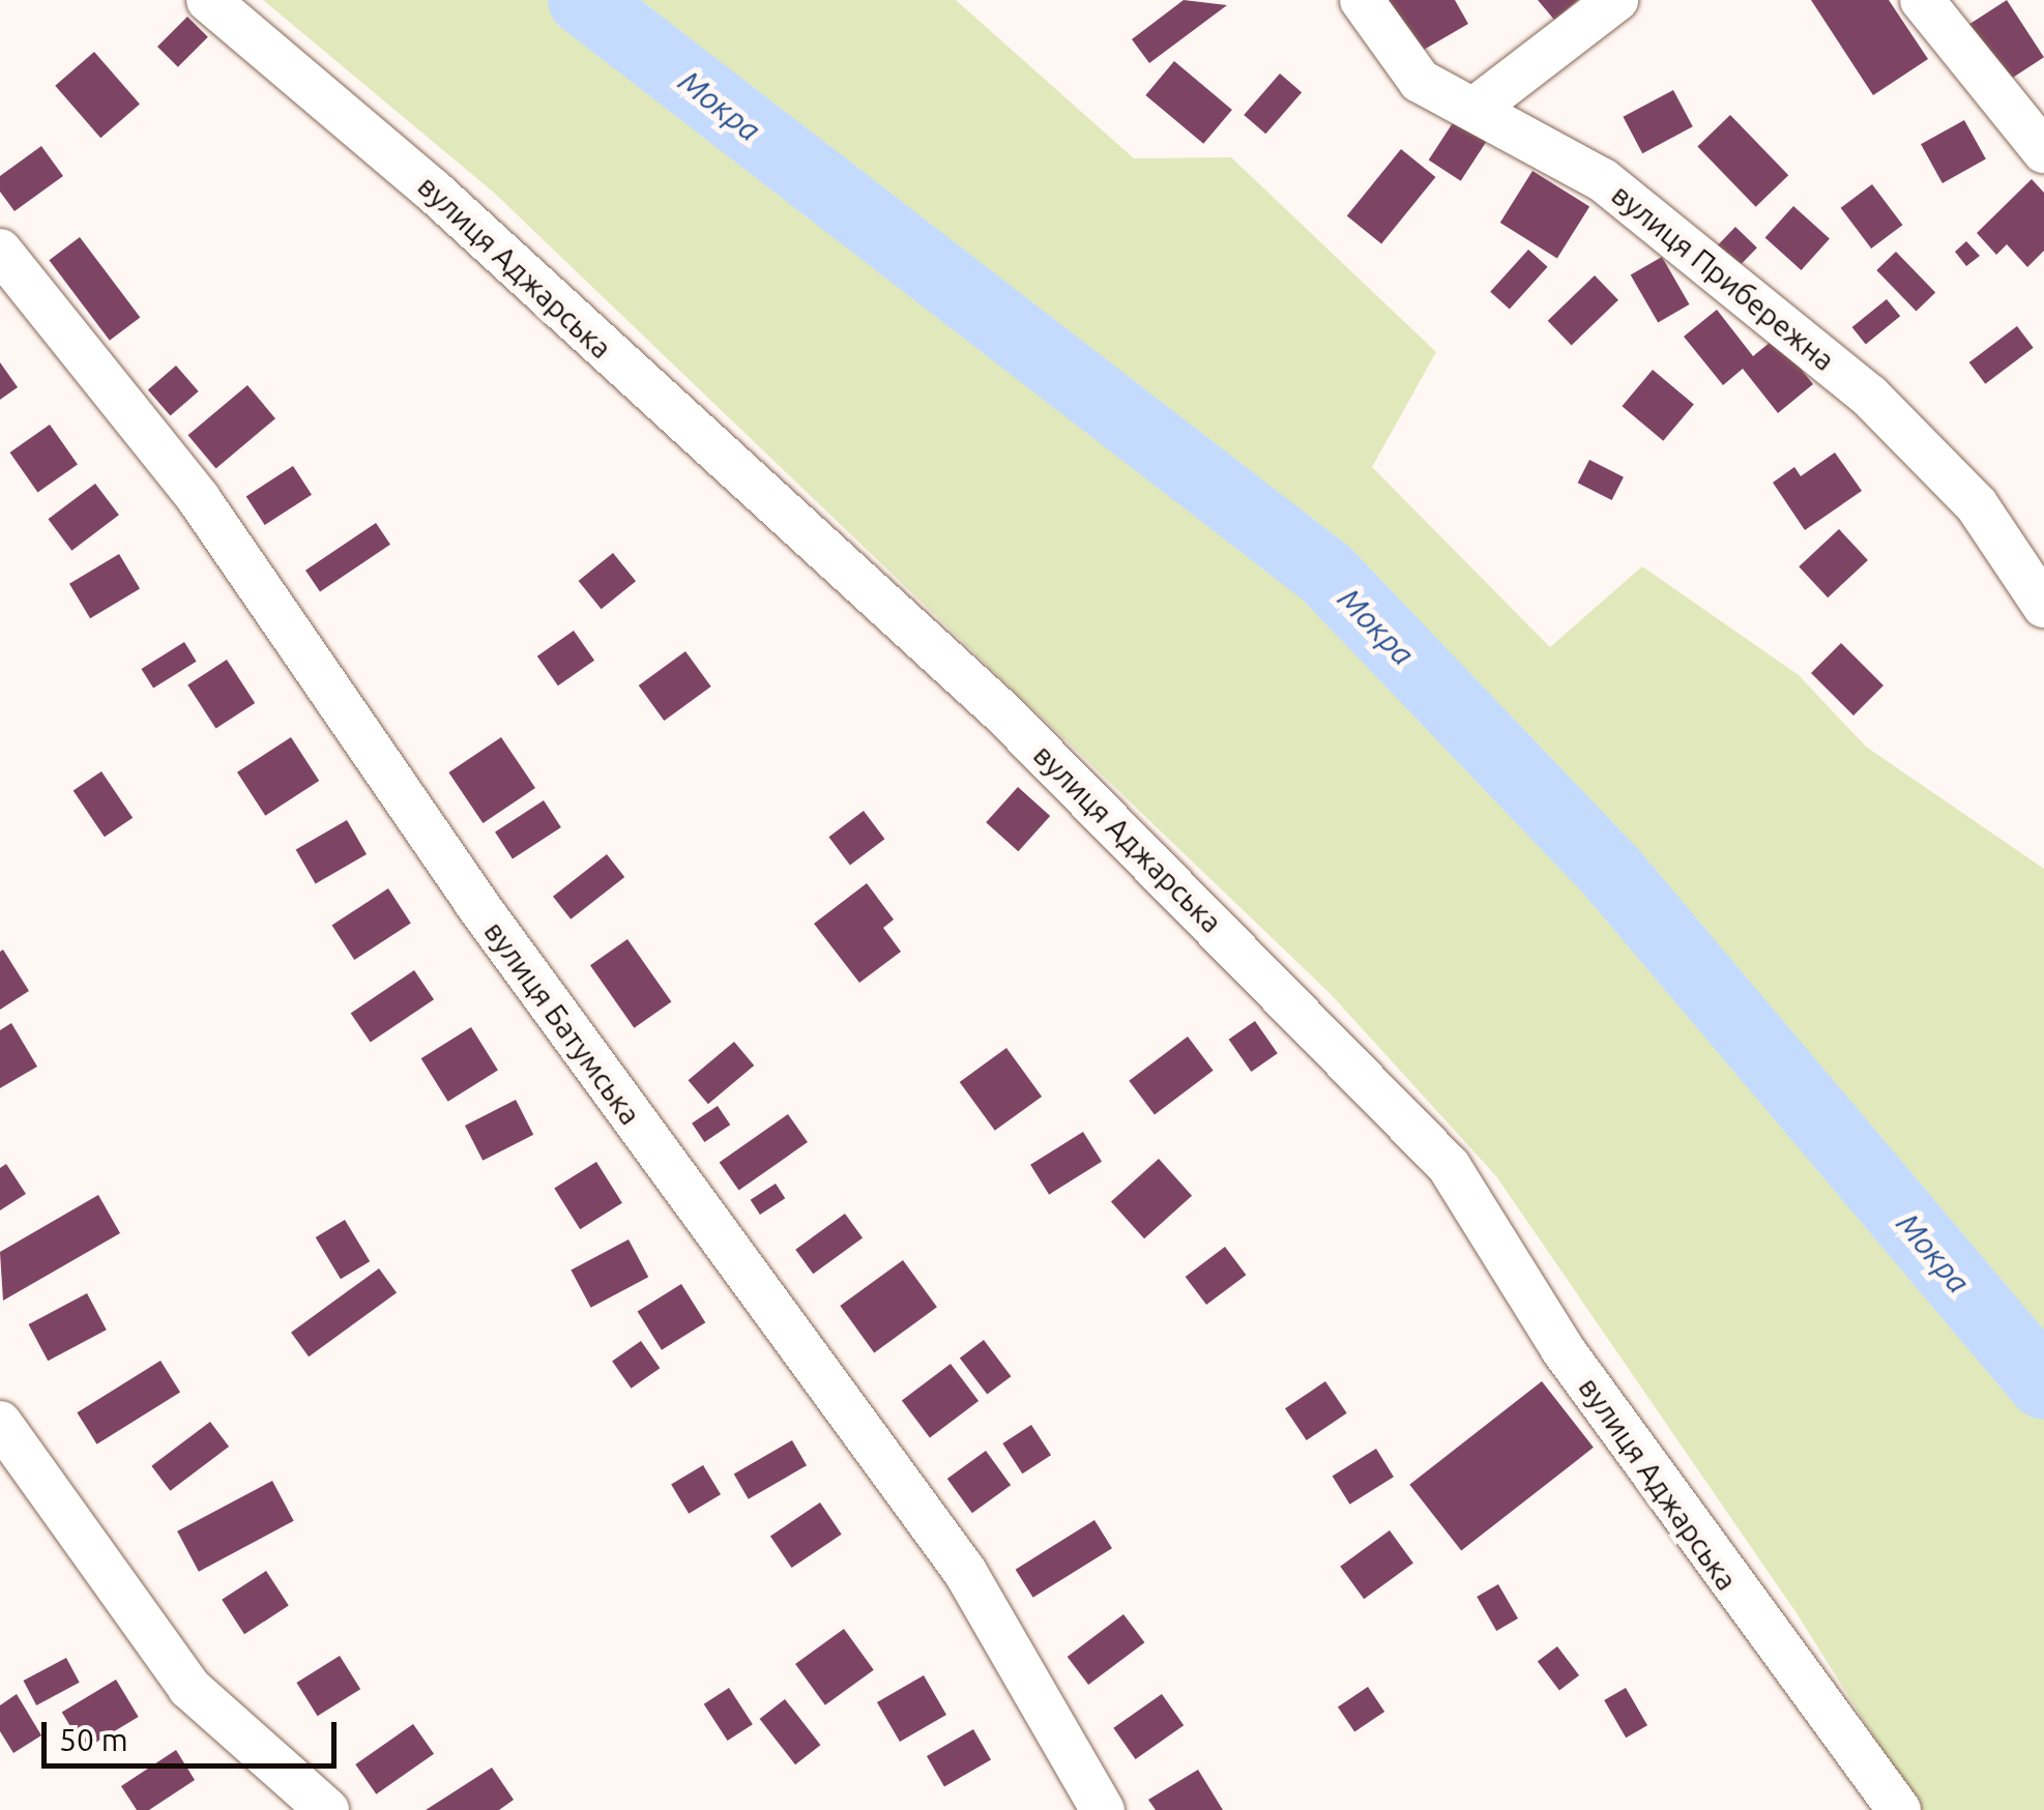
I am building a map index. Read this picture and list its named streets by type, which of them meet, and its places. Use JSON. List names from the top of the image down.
{
  "streets": {
    "street": ["вулиця Аджарська", "вулиця Прибережна", "вулиця Батумська"]
  },
  "water": ["Мокра"],
  "scale_bar": "50 m"
}
